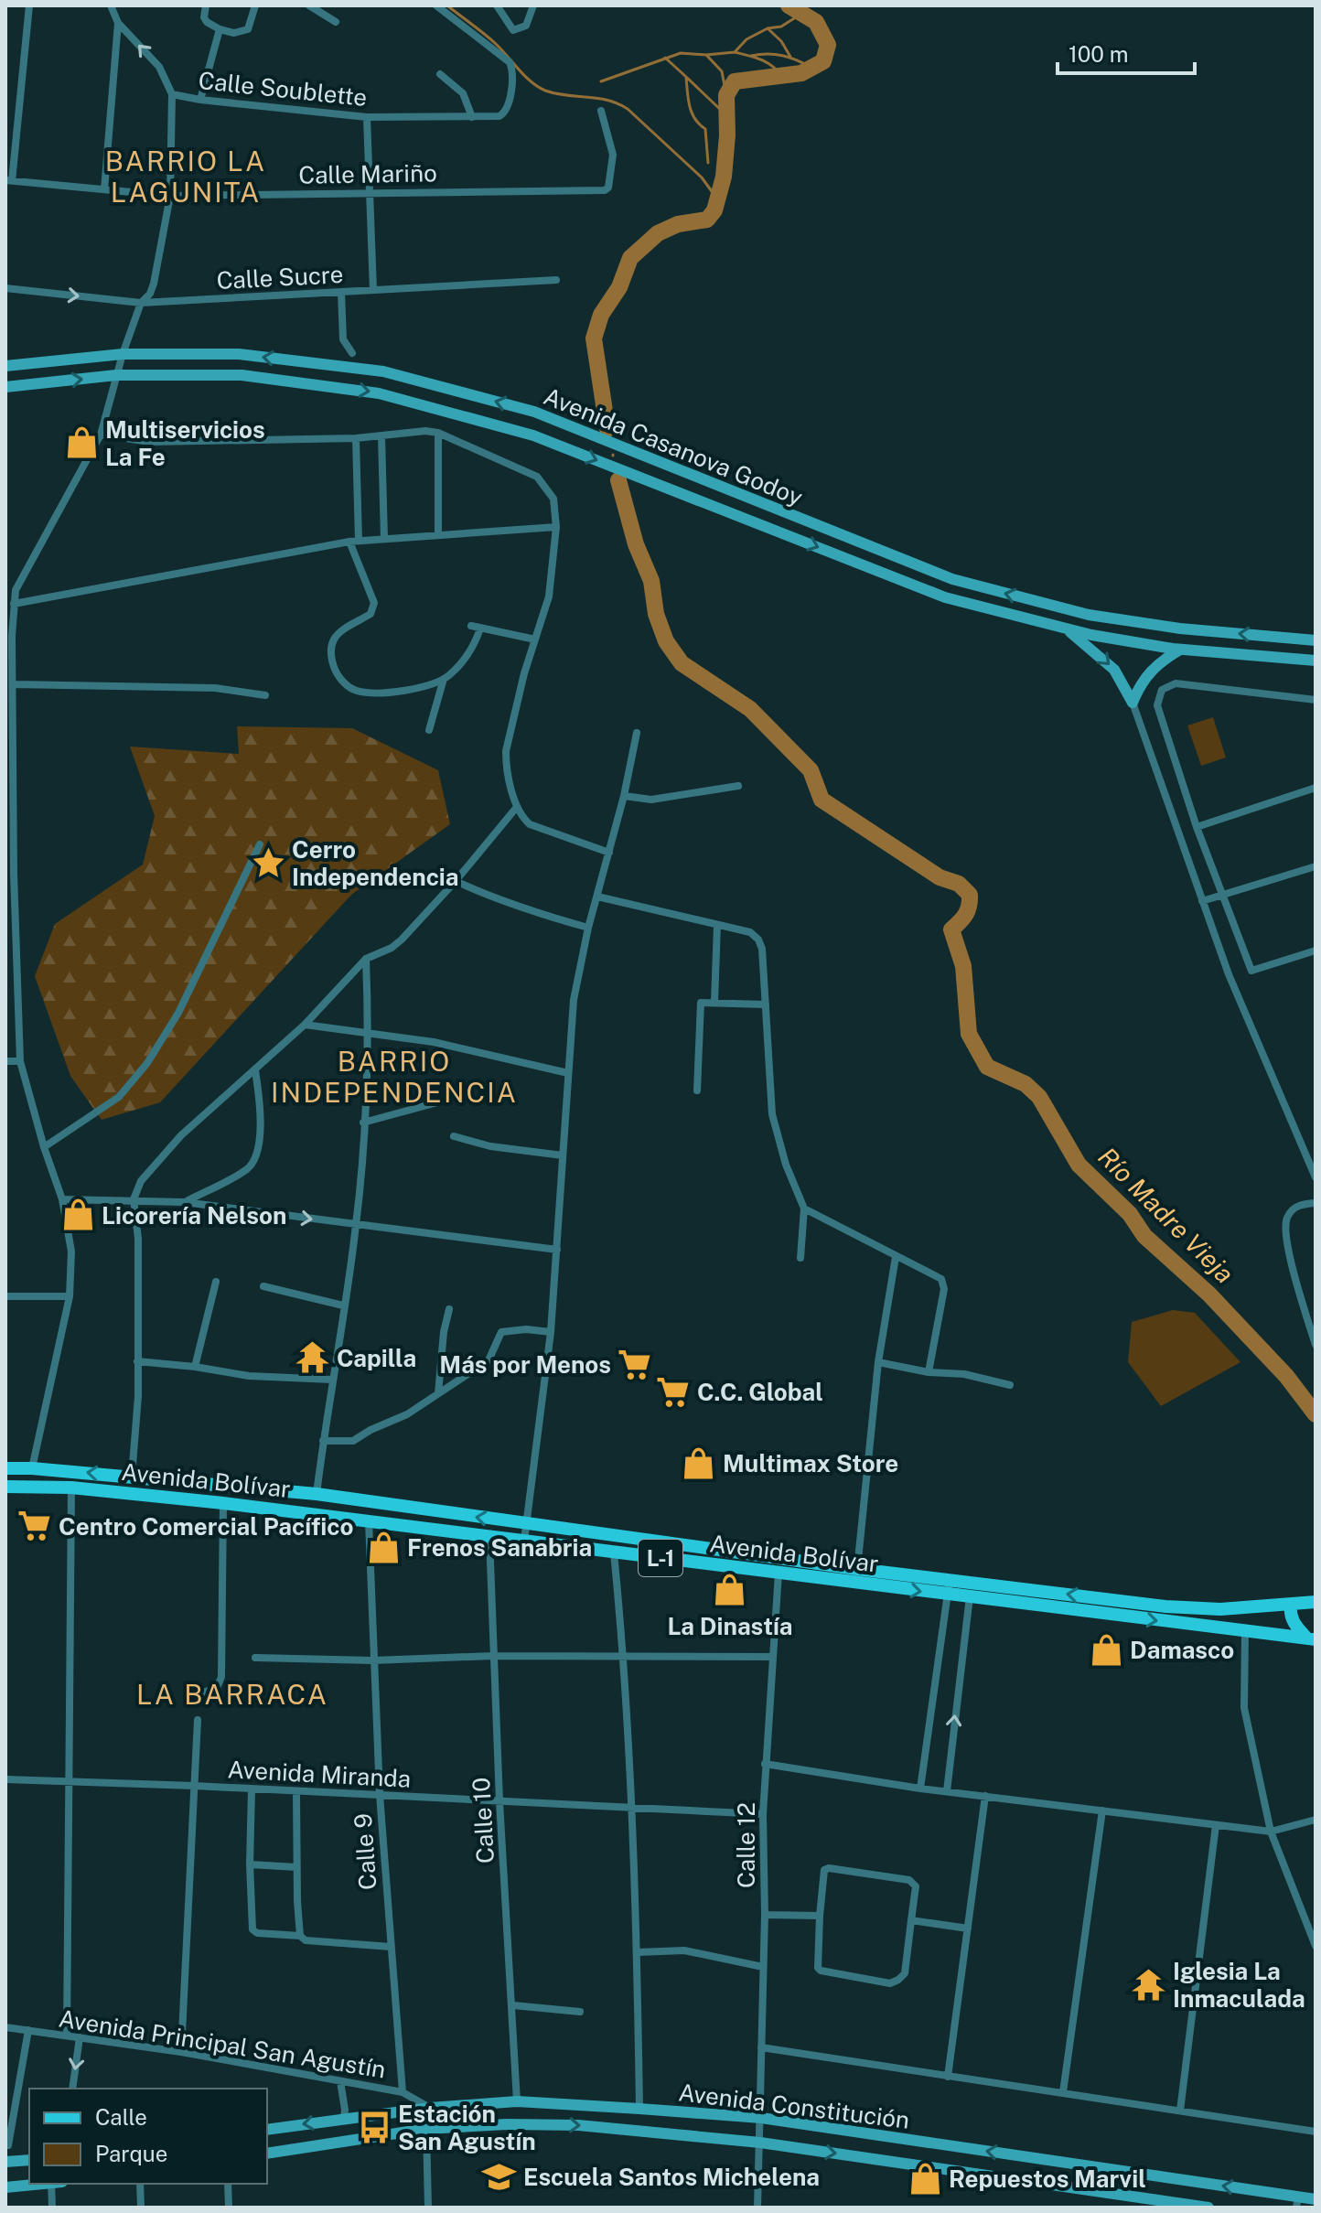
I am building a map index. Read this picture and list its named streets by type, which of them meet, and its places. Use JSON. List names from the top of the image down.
{
  "streets": {
    "main road": ["Avenida Bolívar", "L-1"],
    "street": [
      "Calle Soublette",
      "Calle Mariño",
      "Calle Sucre",
      "Avenida Casanova Godoy",
      "Avenida Miranda",
      "Calle 10",
      "Calle 12",
      "Calle 9",
      "Avenida Principal San Agustín",
      "Avenida Constitución"
    ]
  },
  "crossings": [
    ["Avenida Bolívar", "Calle 10"],
    ["Avenida Bolívar", "Calle 12"],
    ["Avenida Bolívar", "Calle 9"],
    ["Avenida Miranda", "Calle 10"],
    ["Avenida Miranda", "Calle 12"],
    ["Avenida Miranda", "Calle 9"],
    ["Calle 10", "Avenida Constitución"],
    ["Calle 12", "Avenida Constitución"],
    ["Calle 9", "Avenida Principal San Agustín"],
    ["Avenida Principal San Agustín", "Avenida Constitución"]
  ],
  "districts": ["BARRIO LA LAGUNITA", "BARRIO INDEPENDENCIA", "LA BARRACA"],
  "water": ["Río Madre Vieja"],
  "places": {
    "shop": [
      "Multiservicios La Fe",
      "Licorería Nelson",
      "Multimax Store",
      "Frenos Sanabria",
      "La Dinastía",
      "Damasco",
      "Repuestos Marvil"
    ],
    "place": ["Cerro Independencia"],
    "temple": ["Capilla", "Iglesia La Inmaculada"],
    "supermarket": ["Más por Menos", "C.C. Global", "Centro Comercial Pacífico"],
    "bus stop": ["Estación San Agustín"],
    "school or university": ["Escuela Santos Michelena"]
  },
  "legend": ["Calle", "Parque"],
  "scale_bar": "100 m"
}
